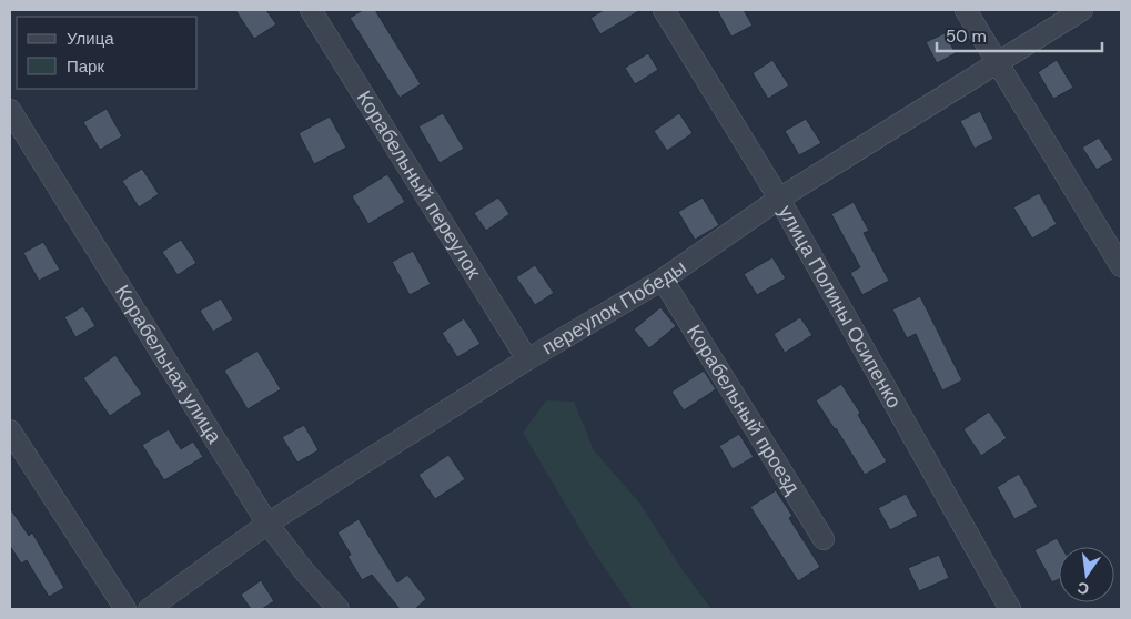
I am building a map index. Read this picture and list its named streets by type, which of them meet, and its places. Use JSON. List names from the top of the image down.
{
  "streets": {
    "street": [
      "Корабельный переулок",
      "переулок Победы",
      "улица Полины Осипенко",
      "Корабельная улица",
      "Корабельный проезд"
    ]
  },
  "crossings": [
    ["Корабельный переулок", "переулок Победы"],
    ["переулок Победы", "улица Полины Осипенко"],
    ["переулок Победы", "Корабельная улица"],
    ["переулок Победы", "Корабельный проезд"]
  ],
  "legend": ["Улица", "Парк"],
  "scale_bar": "50 m",
  "north": "bottom"
}
